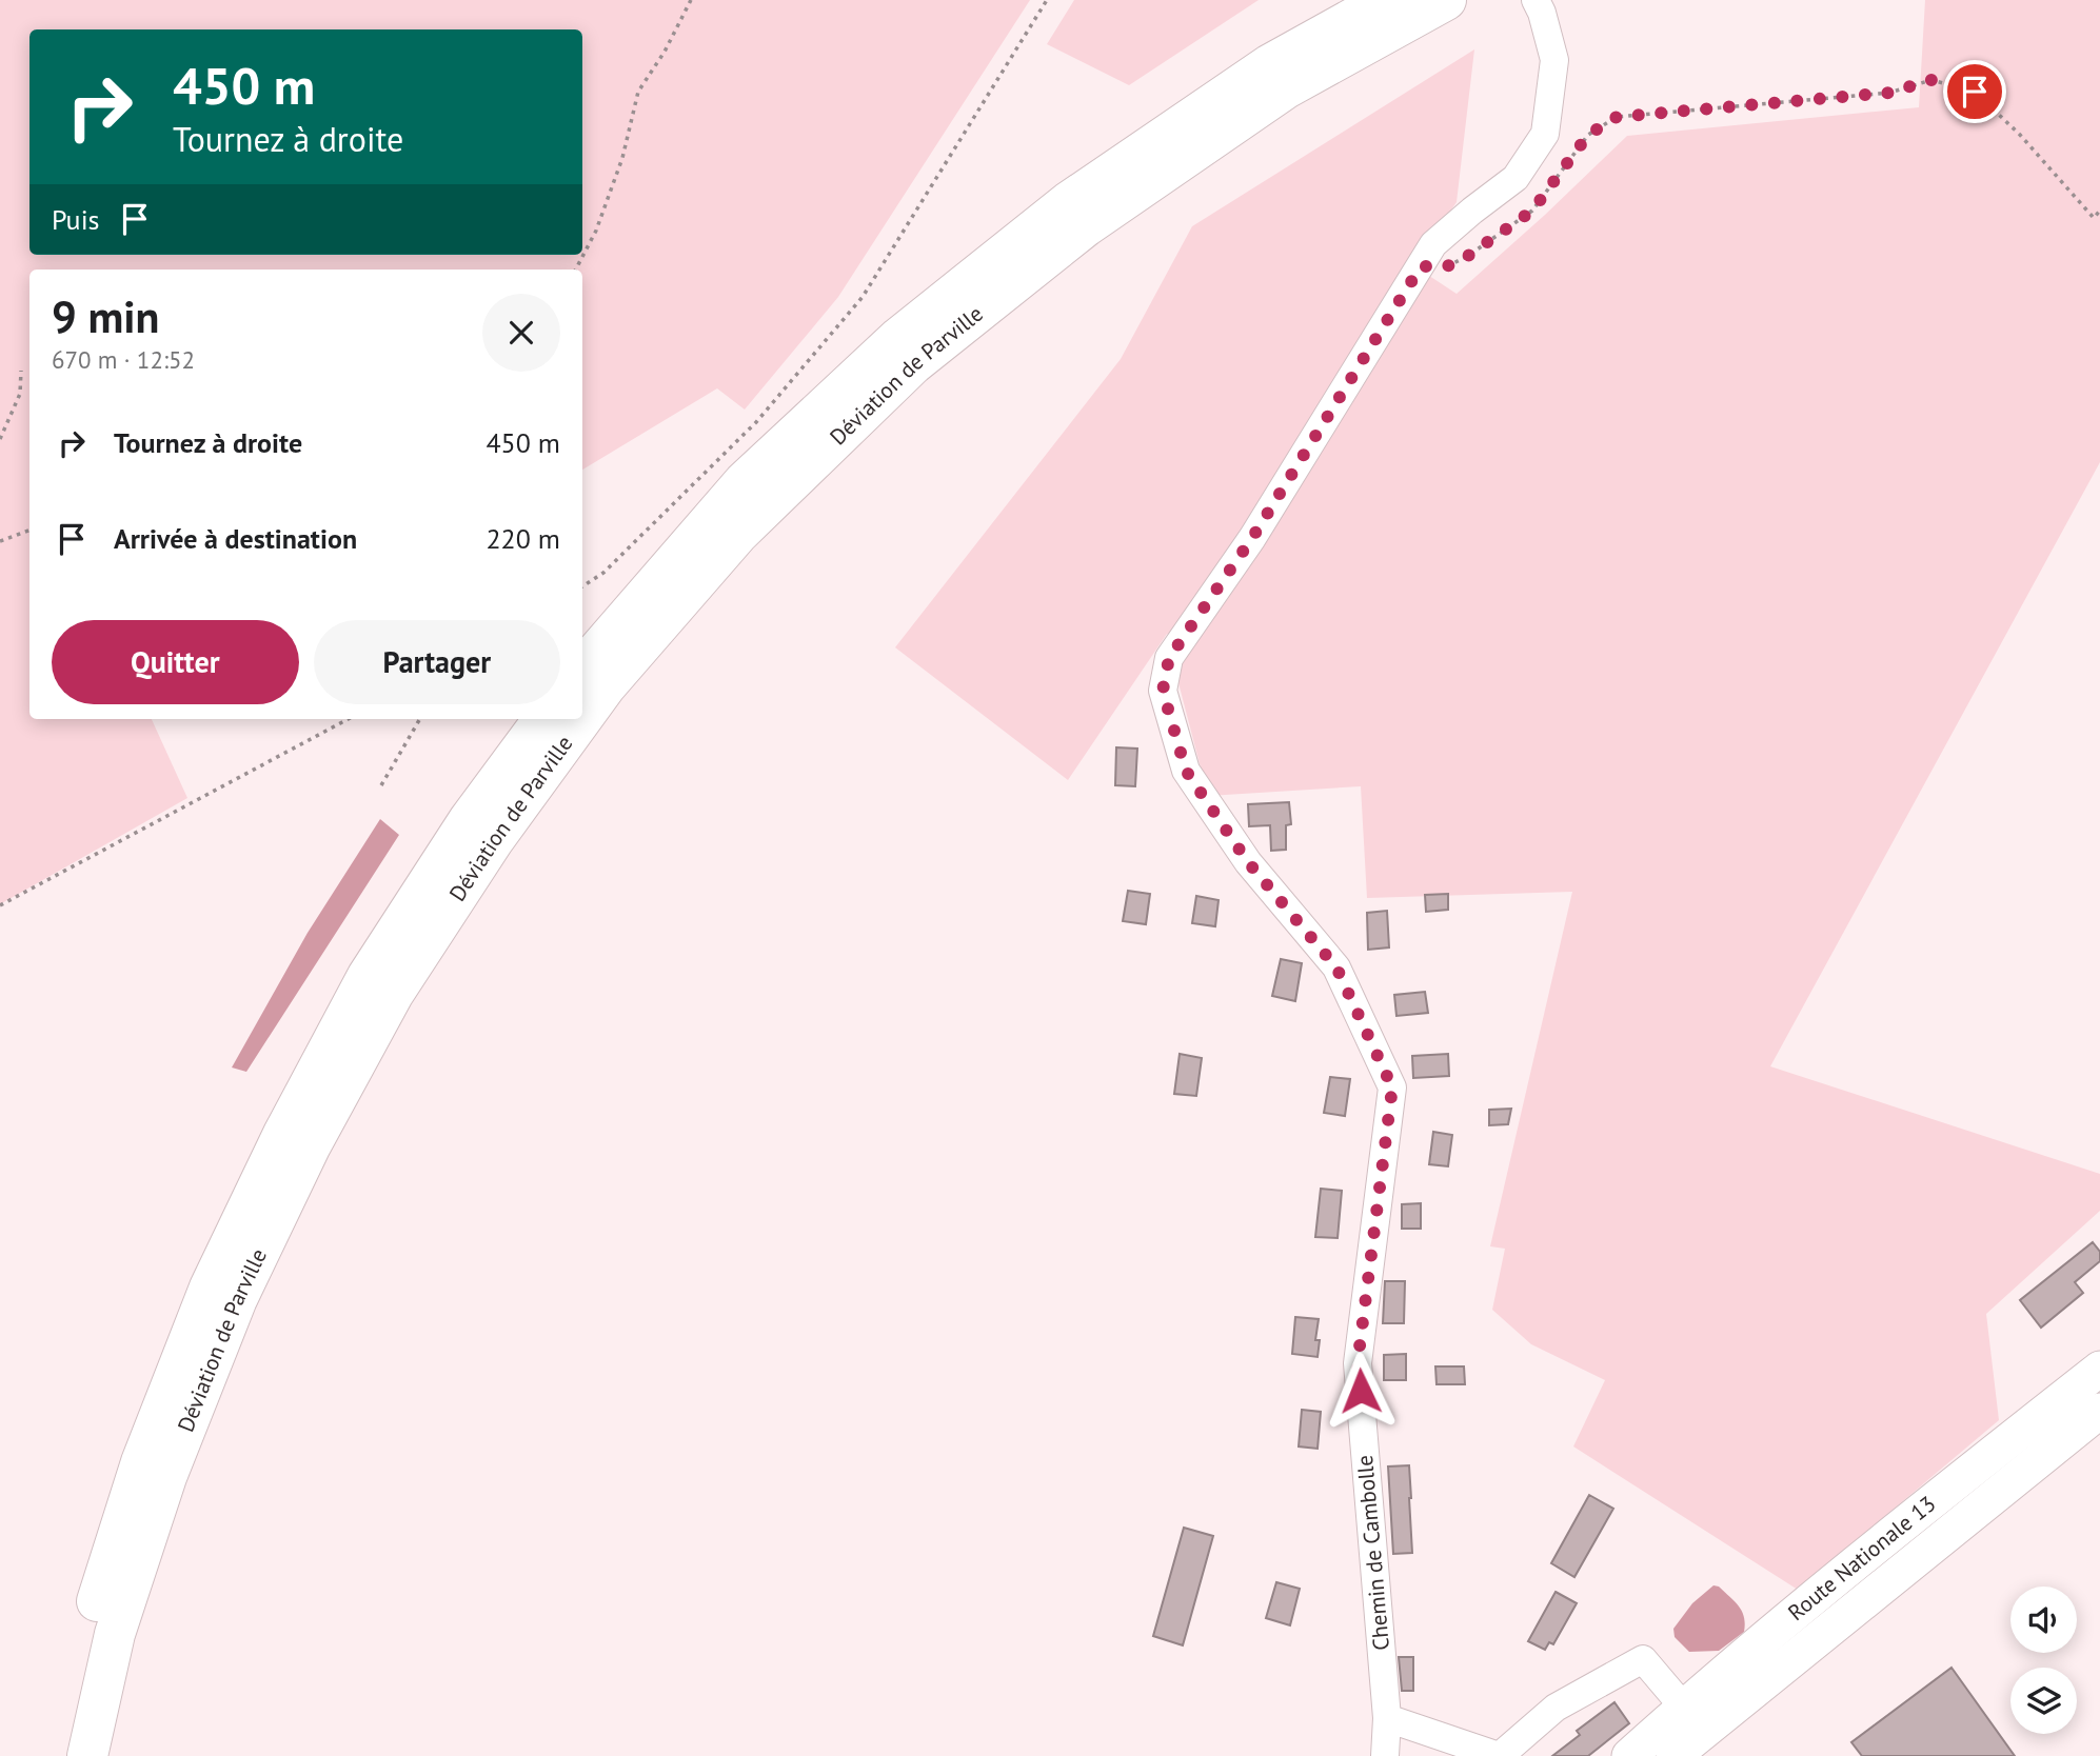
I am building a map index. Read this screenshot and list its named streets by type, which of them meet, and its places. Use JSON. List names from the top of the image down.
{
  "streets": {
    "highway": ["Déviation de Parville"],
    "main road": ["Route Nationale 13"],
    "street": ["Chemin de Cambolle"]
  },
  "page": {
    "turn": ["450 m", "Tournez à droite"],
    "then": "Puis",
    "heading": ["9 min", "670 m · 12:52"],
    "list": [
      {
        "name": "Tournez à droite",
        "value": "450 m"
      },
      {
        "name": "Arrivée à destination",
        "value": "220 m"
      }
    ],
    "buttons": ["Quitter", "Partager"]
  }
}
